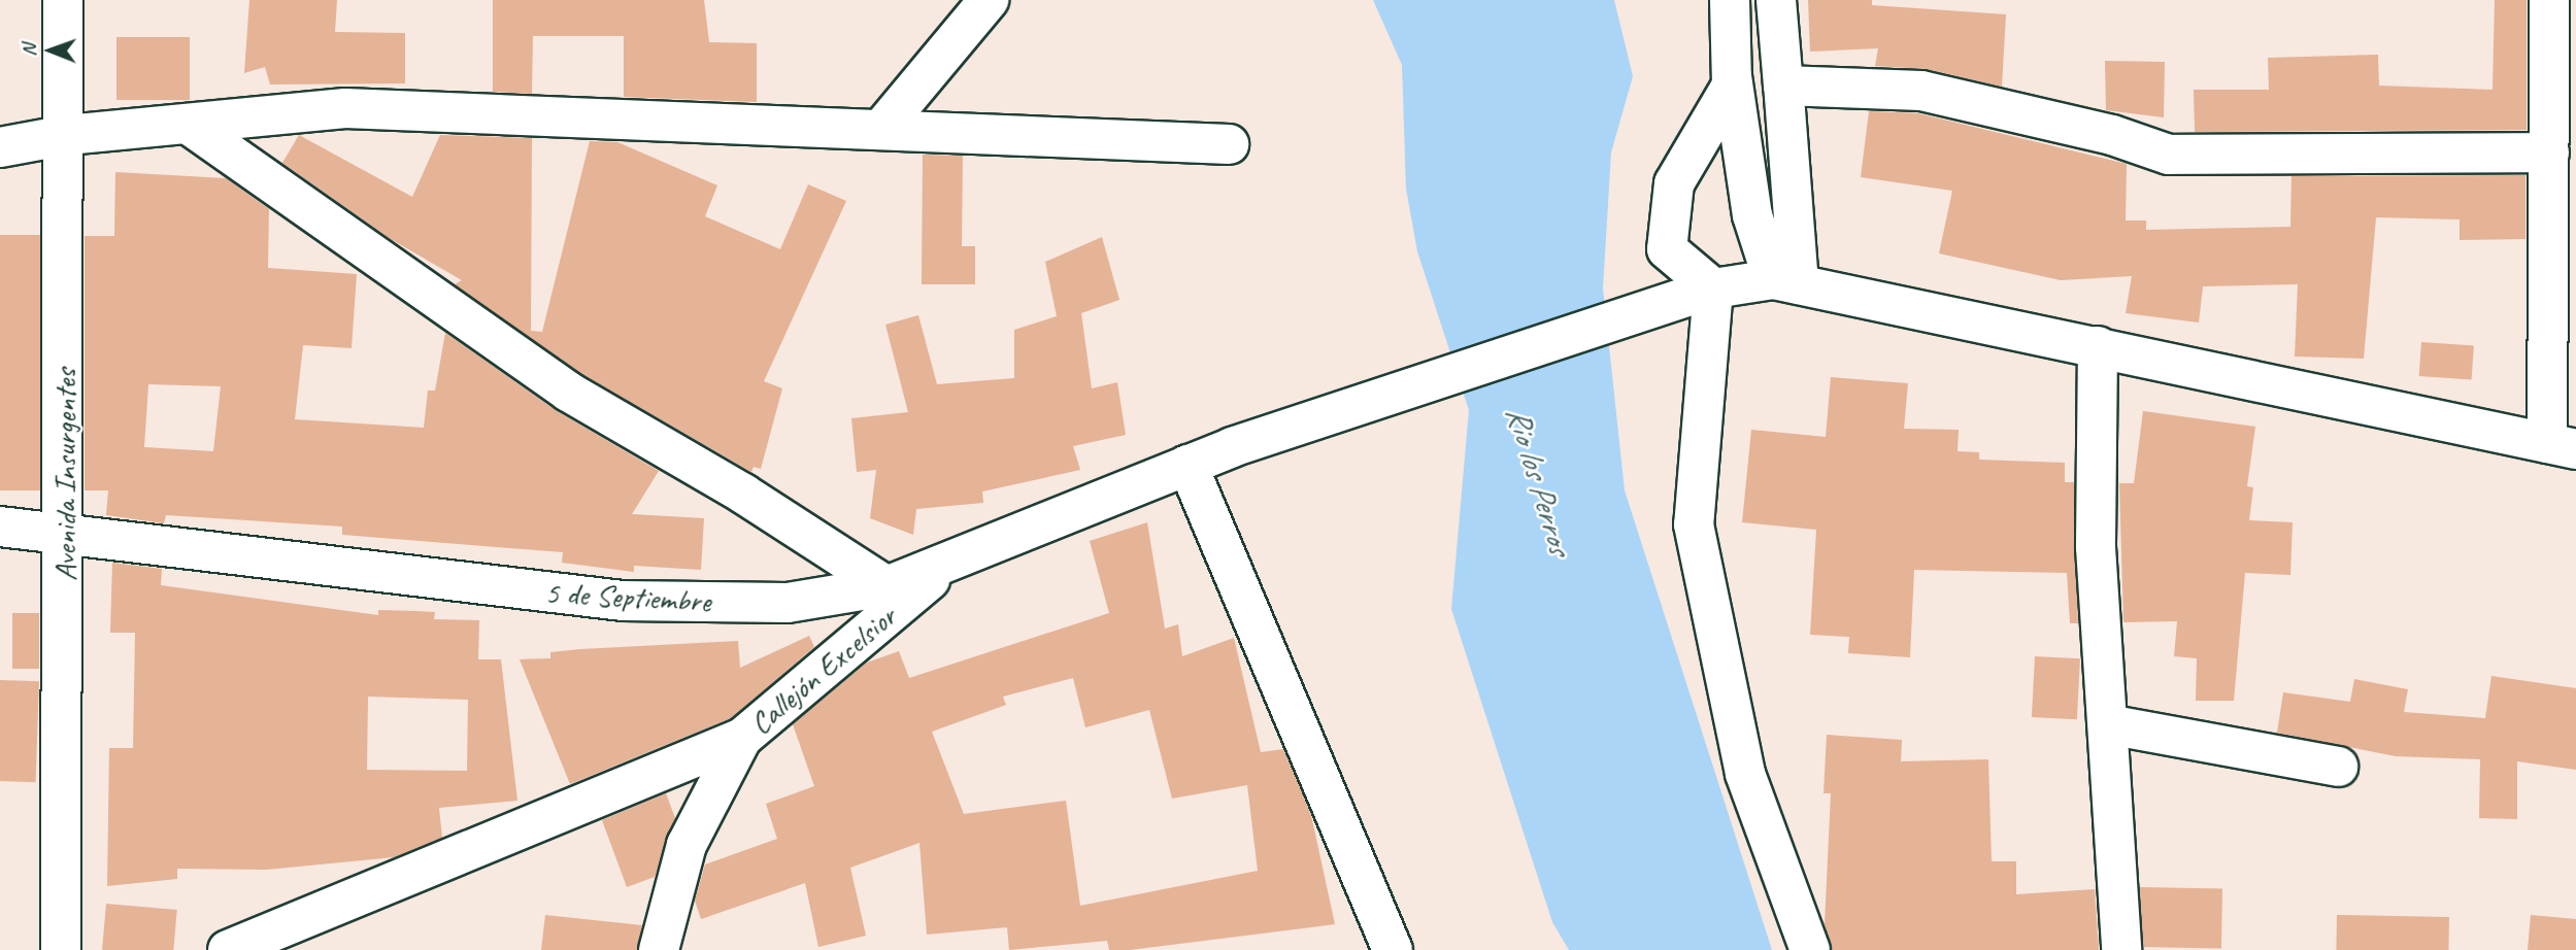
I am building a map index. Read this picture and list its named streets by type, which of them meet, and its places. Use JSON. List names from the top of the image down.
{
  "streets": {
    "street": ["Avenida Insurgentes", "5 de Septiembre", "Callejón Excelsior"]
  },
  "crossings": [
    ["Avenida Insurgentes", "5 de Septiembre"],
    ["5 de Septiembre", "Callejón Excelsior"]
  ],
  "water": ["Rio los Perros"],
  "north": "left"
}
